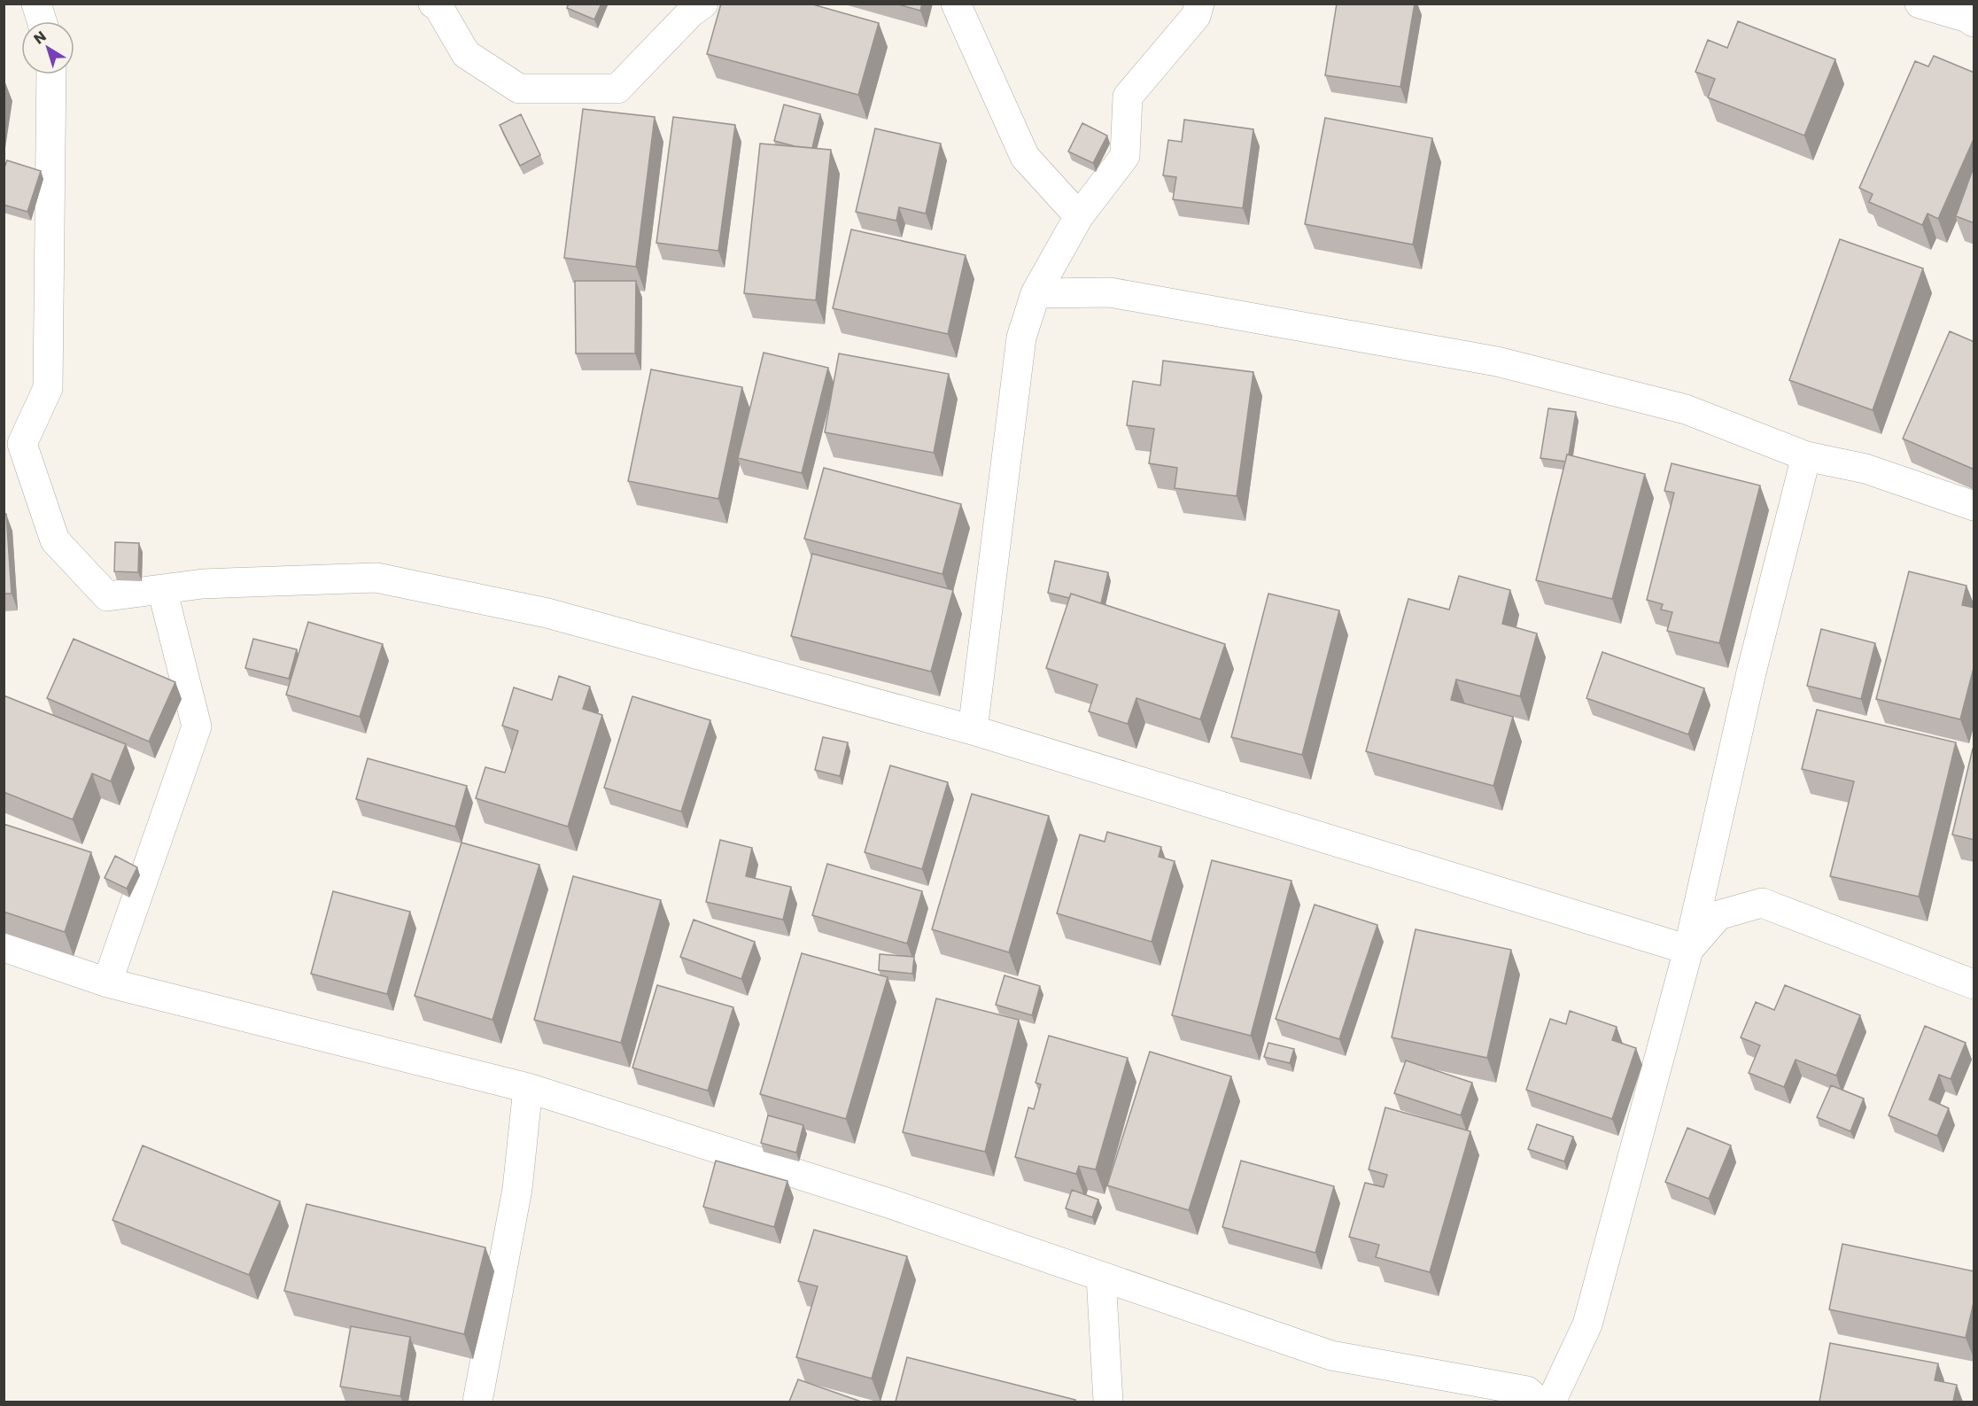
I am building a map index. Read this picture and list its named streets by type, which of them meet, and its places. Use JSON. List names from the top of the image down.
{
  "north": "top left"
}
